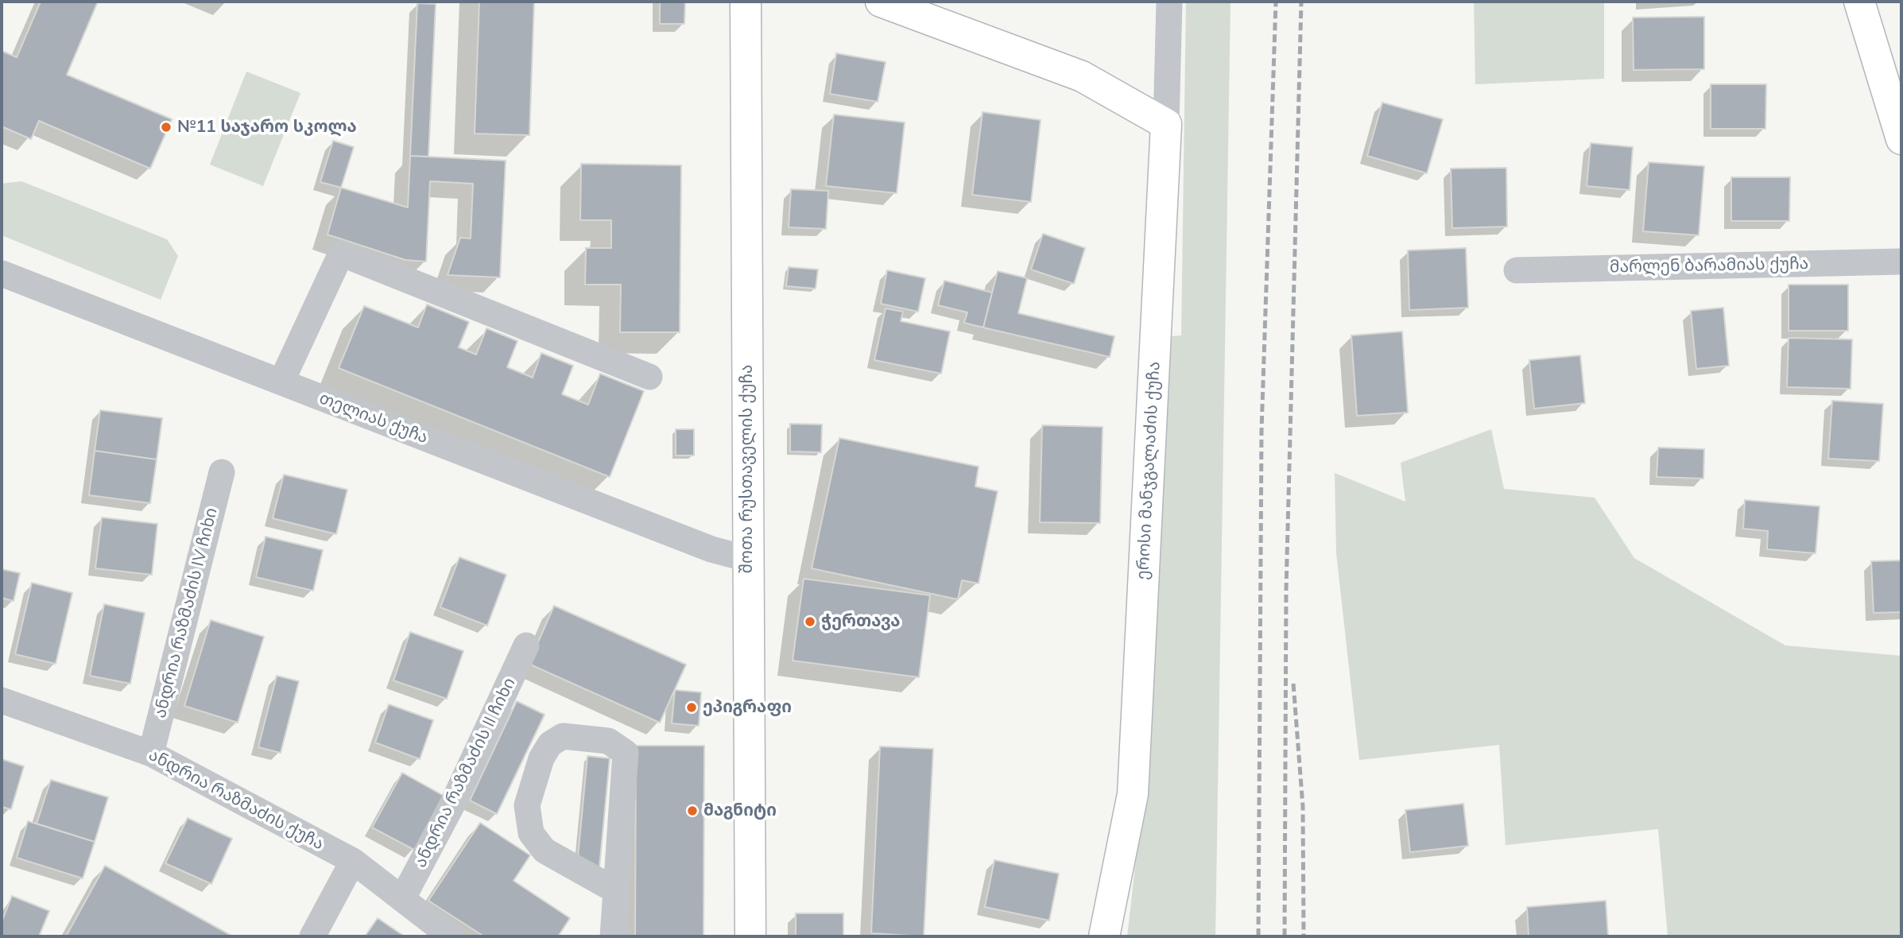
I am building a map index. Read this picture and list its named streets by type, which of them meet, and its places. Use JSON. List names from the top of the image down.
{
  "streets": {
    "main road": ["შოთა რუსთაველის ქუჩა", "ეროსი მანჯგალაძის ქუჩა"],
    "street": [
      "მარლენ ბარამიას ქუჩა",
      "თელიას ქუჩა",
      "ანდრია რაზმაძის IV ჩიხი",
      "ანდრია რაზმაძის II ჩიხი",
      "ანდრია რაზმაძის ქუჩა"
    ]
  },
  "crossings": [
    ["თელიას ქუჩა", "შოთა რუსთაველის ქუჩა"],
    ["ანდრია რაზმაძის IV ჩიხი", "ანდრია რაზმაძის ქუჩა"],
    ["ანდრია რაზმაძის II ჩიხი", "ანდრია რაზმაძის ქუჩა"]
  ],
  "places": [
    "№11 საჯარო სკოლა",
    "ჭერთავა",
    "ეპიგრაფი",
    "მაგნიტი"
  ]
}
